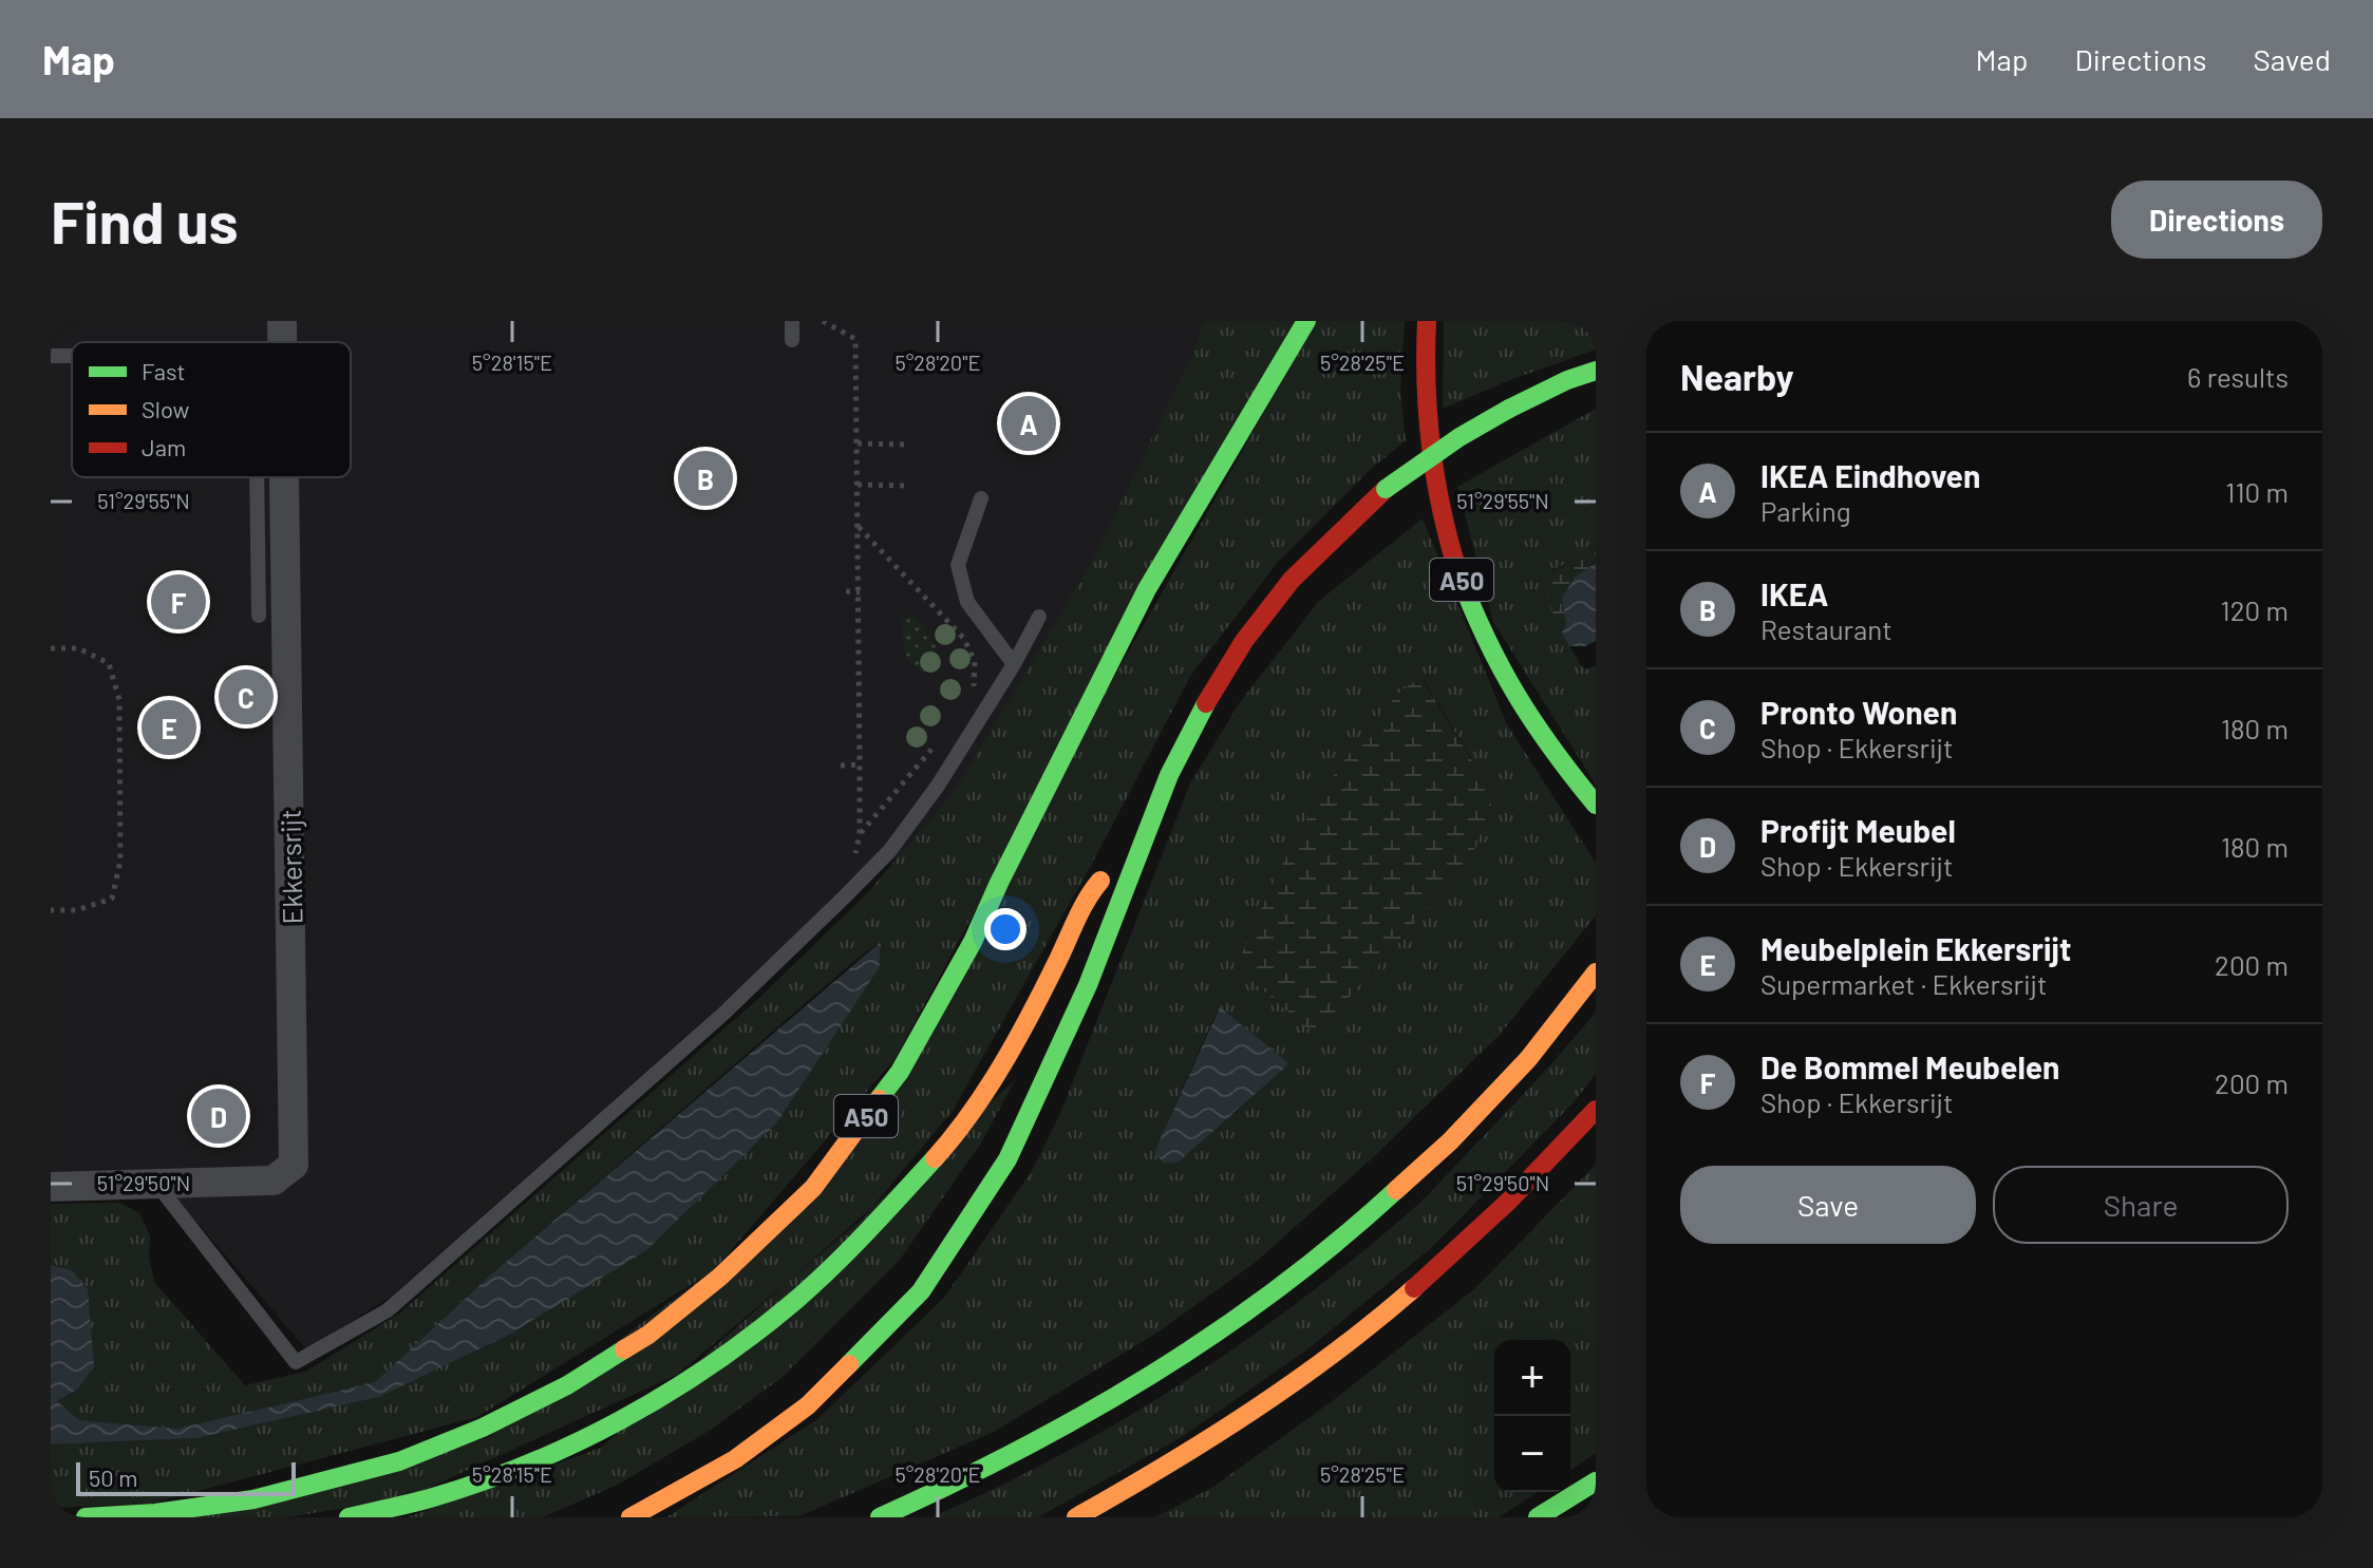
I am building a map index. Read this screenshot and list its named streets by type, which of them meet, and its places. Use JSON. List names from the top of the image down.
{
  "streets": {
    "highway": ["A50"],
    "street": ["Ekkersrijt"]
  },
  "legend": ["Fast", "Slow", "Jam"],
  "scale_bar": "50 m",
  "page": {
    "header": "Map",
    "nav": ["Map", "Directions", "Saved"],
    "buttons": [
      "Directions",
      ["Save", "Share"]
    ],
    "title": "Find us",
    "heading": ["Nearby", "6 results"],
    "pins": [
      "A",
      "B",
      "F",
      "C",
      "E",
      "D"
    ],
    "list": [
      {
        "mark": "A",
        "name": "IKEA Eindhoven",
        "note": "Parking",
        "value": "110 m"
      },
      {
        "mark": "B",
        "name": "IKEA",
        "note": "Restaurant",
        "value": "120 m"
      },
      {
        "mark": "C",
        "name": "Pronto Wonen",
        "note": "Shop · Ekkersrijt",
        "value": "180 m"
      },
      {
        "mark": "D",
        "name": "Profijt Meubel",
        "note": "Shop · Ekkersrijt",
        "value": "180 m"
      },
      {
        "mark": "E",
        "name": "Meubelplein Ekkersrijt",
        "note": "Supermarket · Ekkersrijt",
        "value": "200 m"
      },
      {
        "mark": "F",
        "name": "De Bommel Meubelen",
        "note": "Shop · Ekkersrijt",
        "value": "200 m"
      }
    ],
    "map_buttons": ["+", "−"],
    "scale": "50 m"
  },
  "coordinates": [
    "5°28'15\"E",
    "5°28'20\"E",
    "5°28'25\"E",
    "51°29'55\"N",
    "51°29'50\"N"
  ]
}
